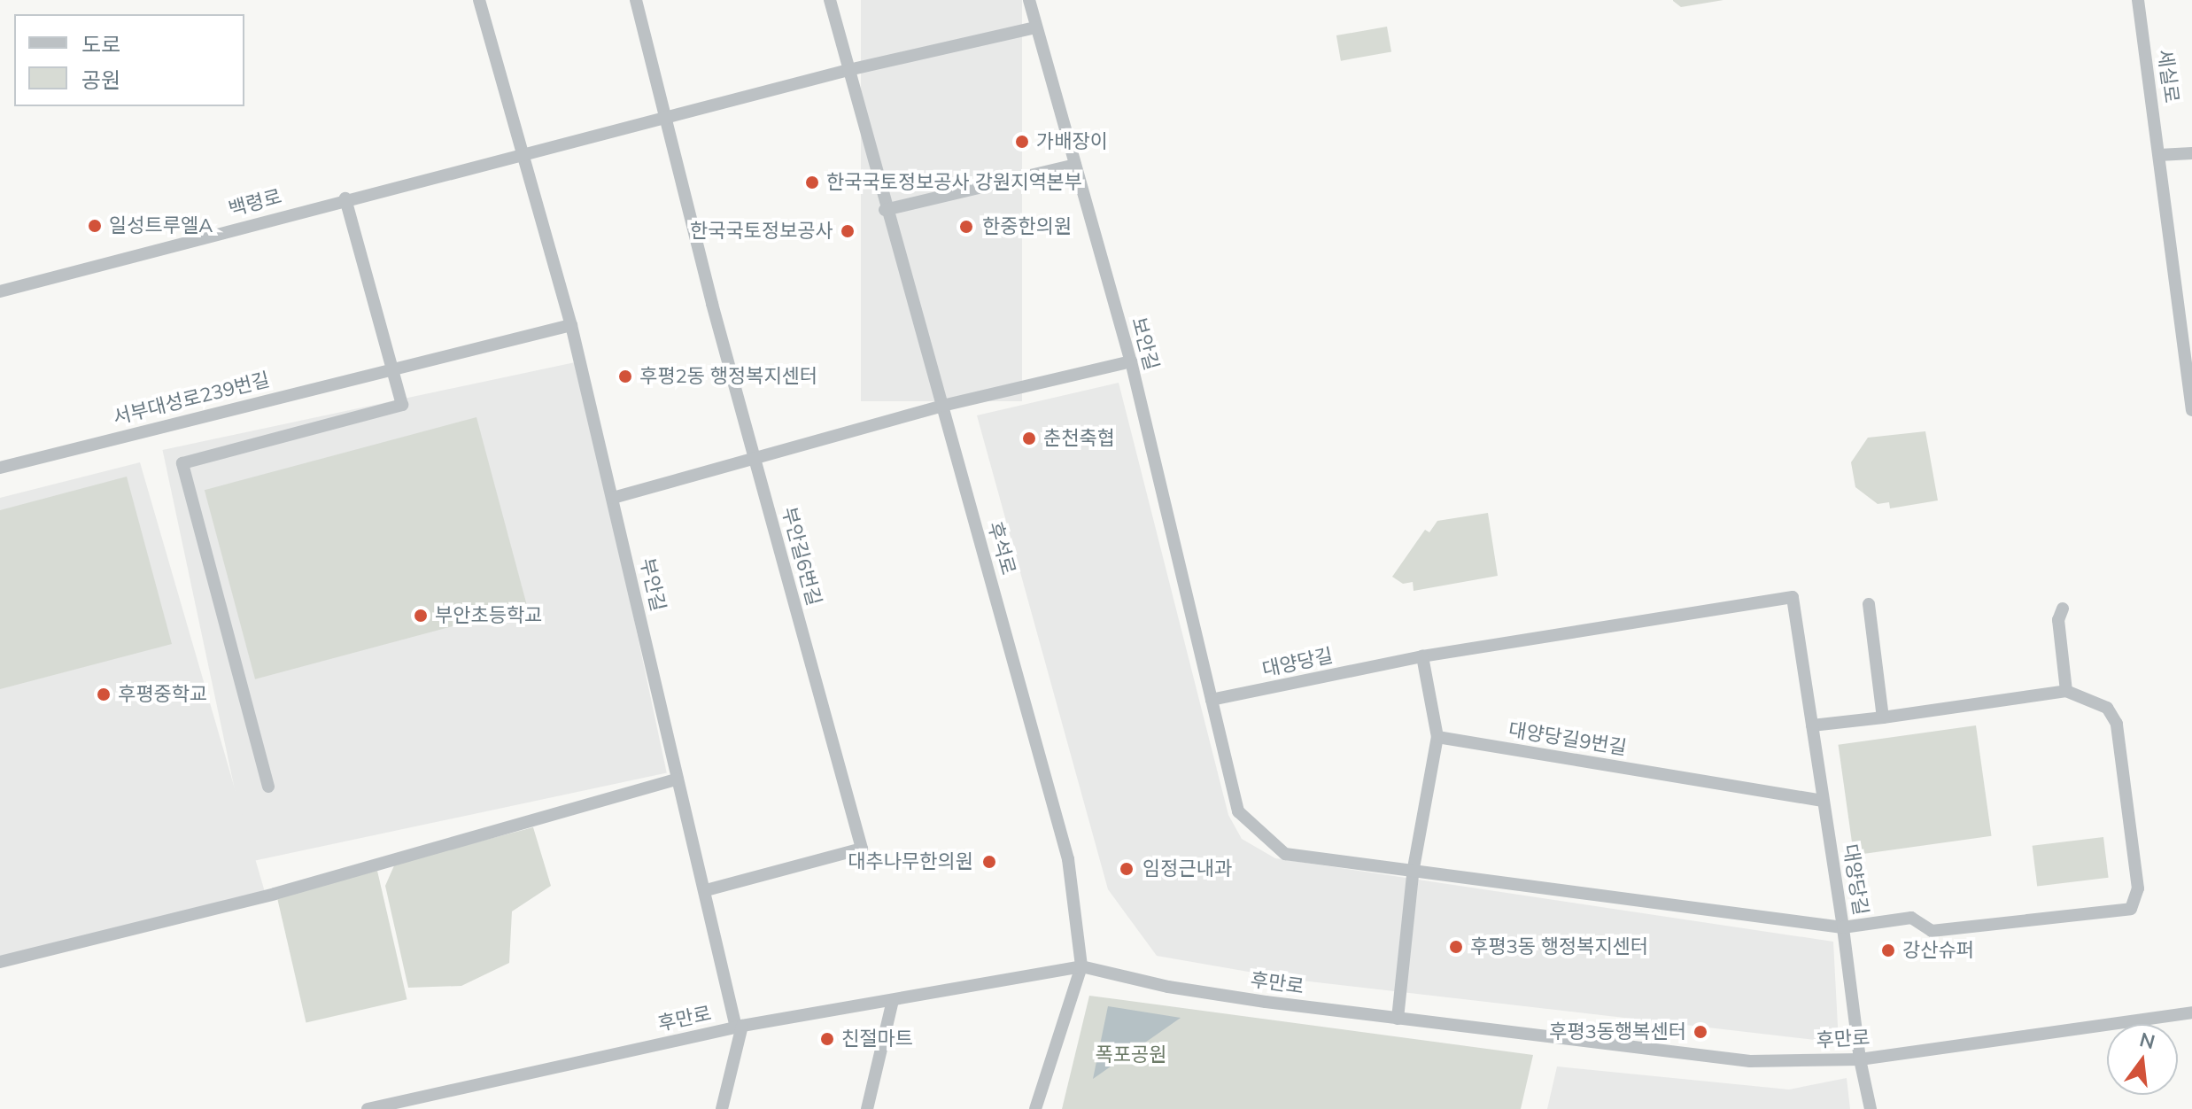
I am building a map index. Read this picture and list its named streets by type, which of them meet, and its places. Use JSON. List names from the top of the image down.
{
  "streets": {
    "street": [
      "세실로",
      "백령로",
      "보안길",
      "서부대성로239번길",
      "후석로",
      "부안길6번길",
      "부안길",
      "대양당길",
      "대양당길9번길",
      "후만로"
    ]
  },
  "crossings": [
    ["백령로", "보안길"],
    ["백령로", "후석로"],
    ["백령로", "부안길6번길"],
    ["백령로", "부안길"],
    ["보안길", "대양당길"],
    ["서부대성로239번길", "부안길"],
    ["후석로", "후만로"],
    ["부안길6번길", "부안길"],
    ["부안길", "후만로"],
    ["대양당길", "대양당길9번길"],
    ["대양당길", "후만로"]
  ],
  "parks": ["폭포공원"],
  "places": [
    "가배장이",
    "한국국토정보공사 강원지역본부",
    "일성트루엘A",
    "한중한의원",
    "한국국토정보공사",
    "후평2동 행정복지센터",
    "춘천축협",
    "부안초등학교",
    "후평중학교",
    "대추나무한의원",
    "임정근내과",
    "후평3동 행정복지센터",
    "강산슈퍼",
    "후평3동행복센터",
    "친절마트"
  ],
  "legend": ["도로", "공원"],
  "north": "top"
}
